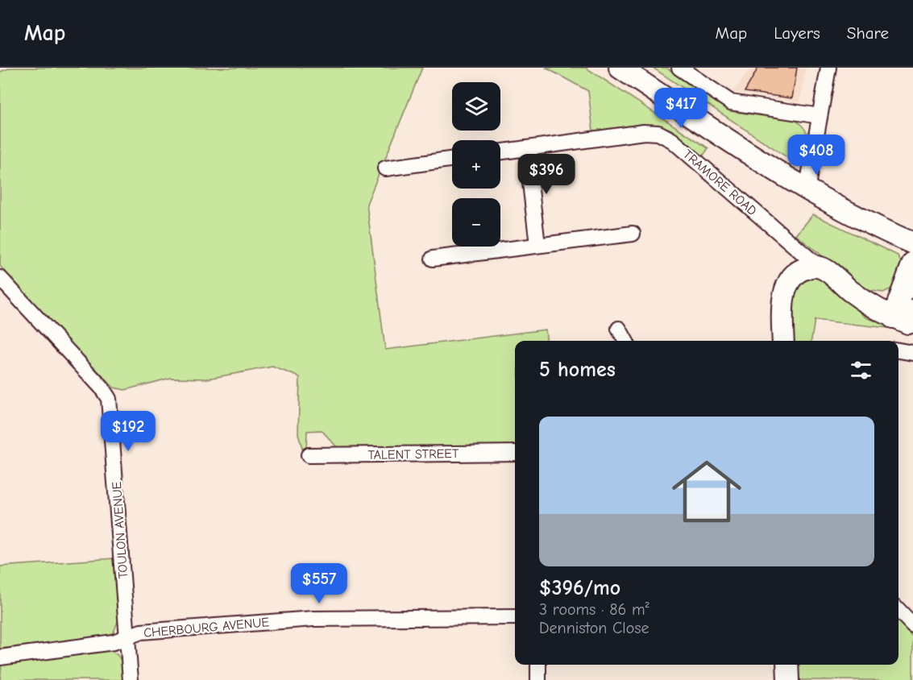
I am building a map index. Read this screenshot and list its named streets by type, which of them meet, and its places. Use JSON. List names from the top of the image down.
{
  "streets": {
    "street": [
      "TRAMORE ROAD",
      "TALENT STREET",
      "TOULON AVENUE",
      "CHERBOURG AVENUE"
    ]
  },
  "crossings": [
    ["TOULON AVENUE", "CHERBOURG AVENUE"]
  ],
  "page": {
    "header": "Map",
    "nav": ["Map", "Layers", "Share"],
    "map_buttons": ["+", "−"],
    "price": [
      "$417",
      "$408",
      "$396",
      "$192",
      "$557"
    ],
    "heading": "5 homes",
    "list": [
      {
        "name": "$396/mo",
        "note": "3 rooms · 86 m² · Denniston Close"
      }
    ]
  }
}
